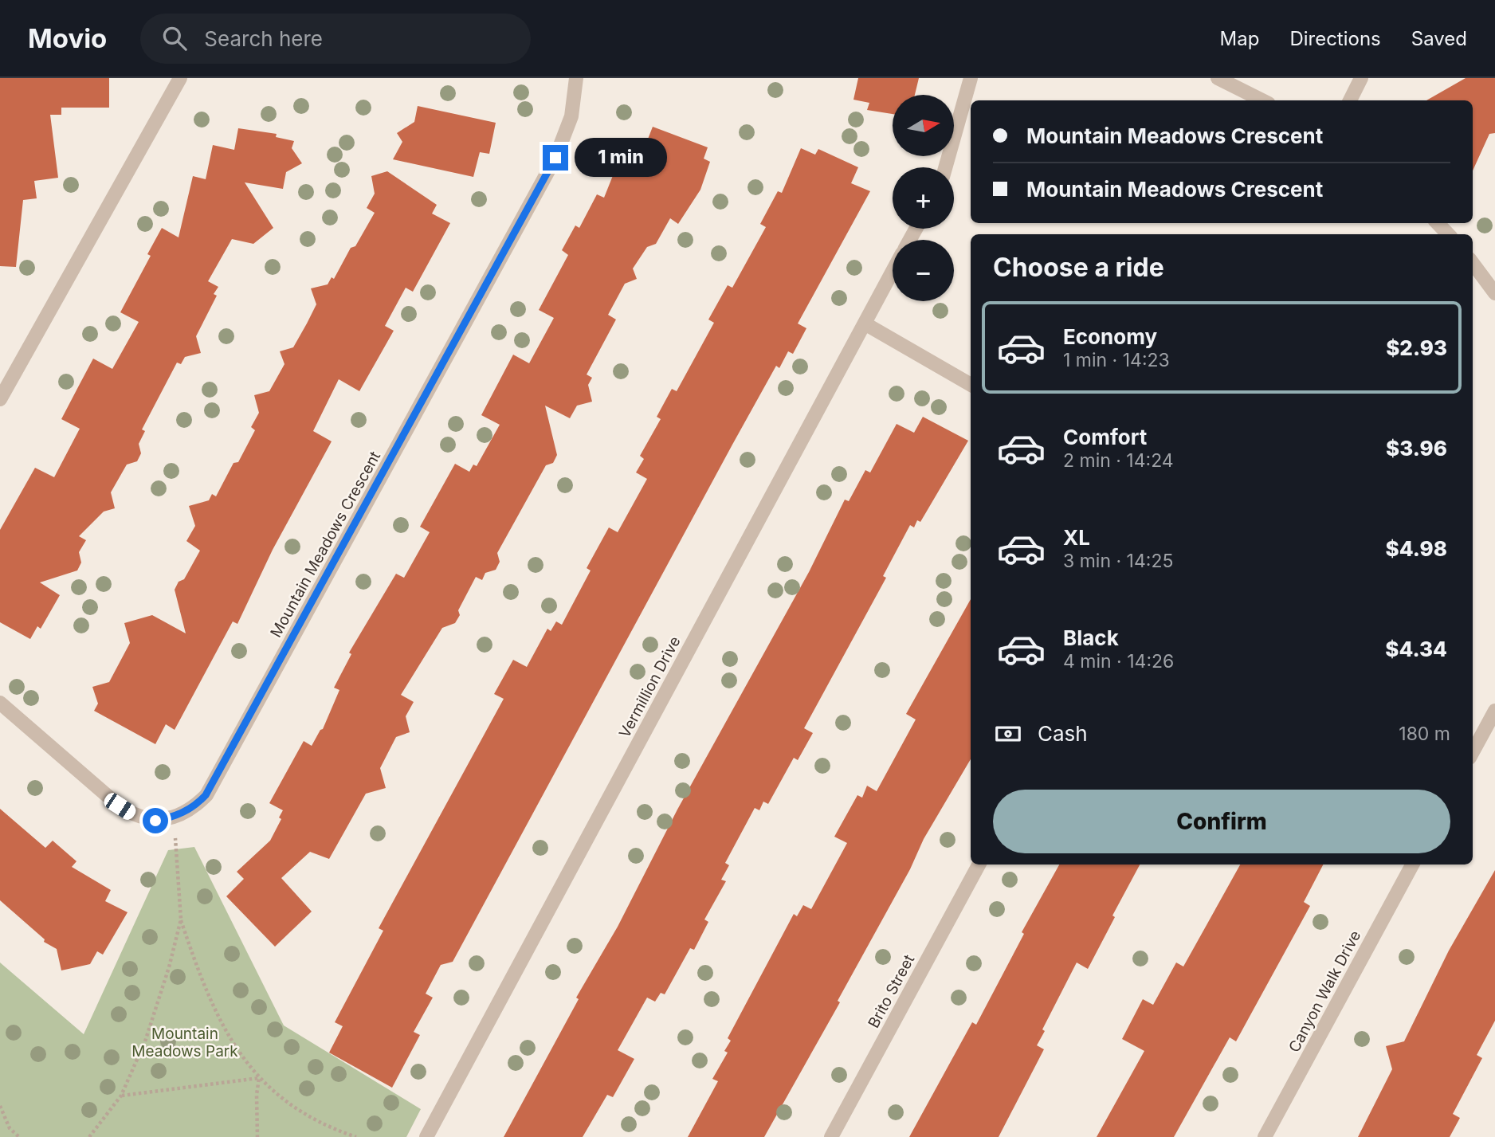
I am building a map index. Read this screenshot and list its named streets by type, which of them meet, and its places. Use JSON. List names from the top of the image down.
{
  "streets": {
    "street": [
      "Mountain Meadows Crescent",
      "Vermillion Drive",
      "Brito Street",
      "Canyon Walk Drive"
    ]
  },
  "parks": ["Mountain Meadows Park"],
  "north": "right",
  "page": {
    "header": "Movio",
    "search": "Search here",
    "nav": ["Map", "Directions", "Saved"],
    "map_buttons": ["+", "−"],
    "banner": ["Mountain Meadows Crescent", "Mountain Meadows Crescent"],
    "bubble": "1 min",
    "heading": "Choose a ride",
    "list": [
      {
        "name": "Economy",
        "note": "1 min · 14:23",
        "value": "$2.93"
      },
      {
        "name": "Comfort",
        "note": "2 min · 14:24",
        "value": "$3.96"
      },
      {
        "name": "XL",
        "note": "3 min · 14:25",
        "value": "$4.98"
      },
      {
        "name": "Black",
        "note": "4 min · 14:26",
        "value": "$4.34"
      }
    ],
    "pay": ["Cash", "180 m"],
    "buttons": "Confirm"
  }
}
